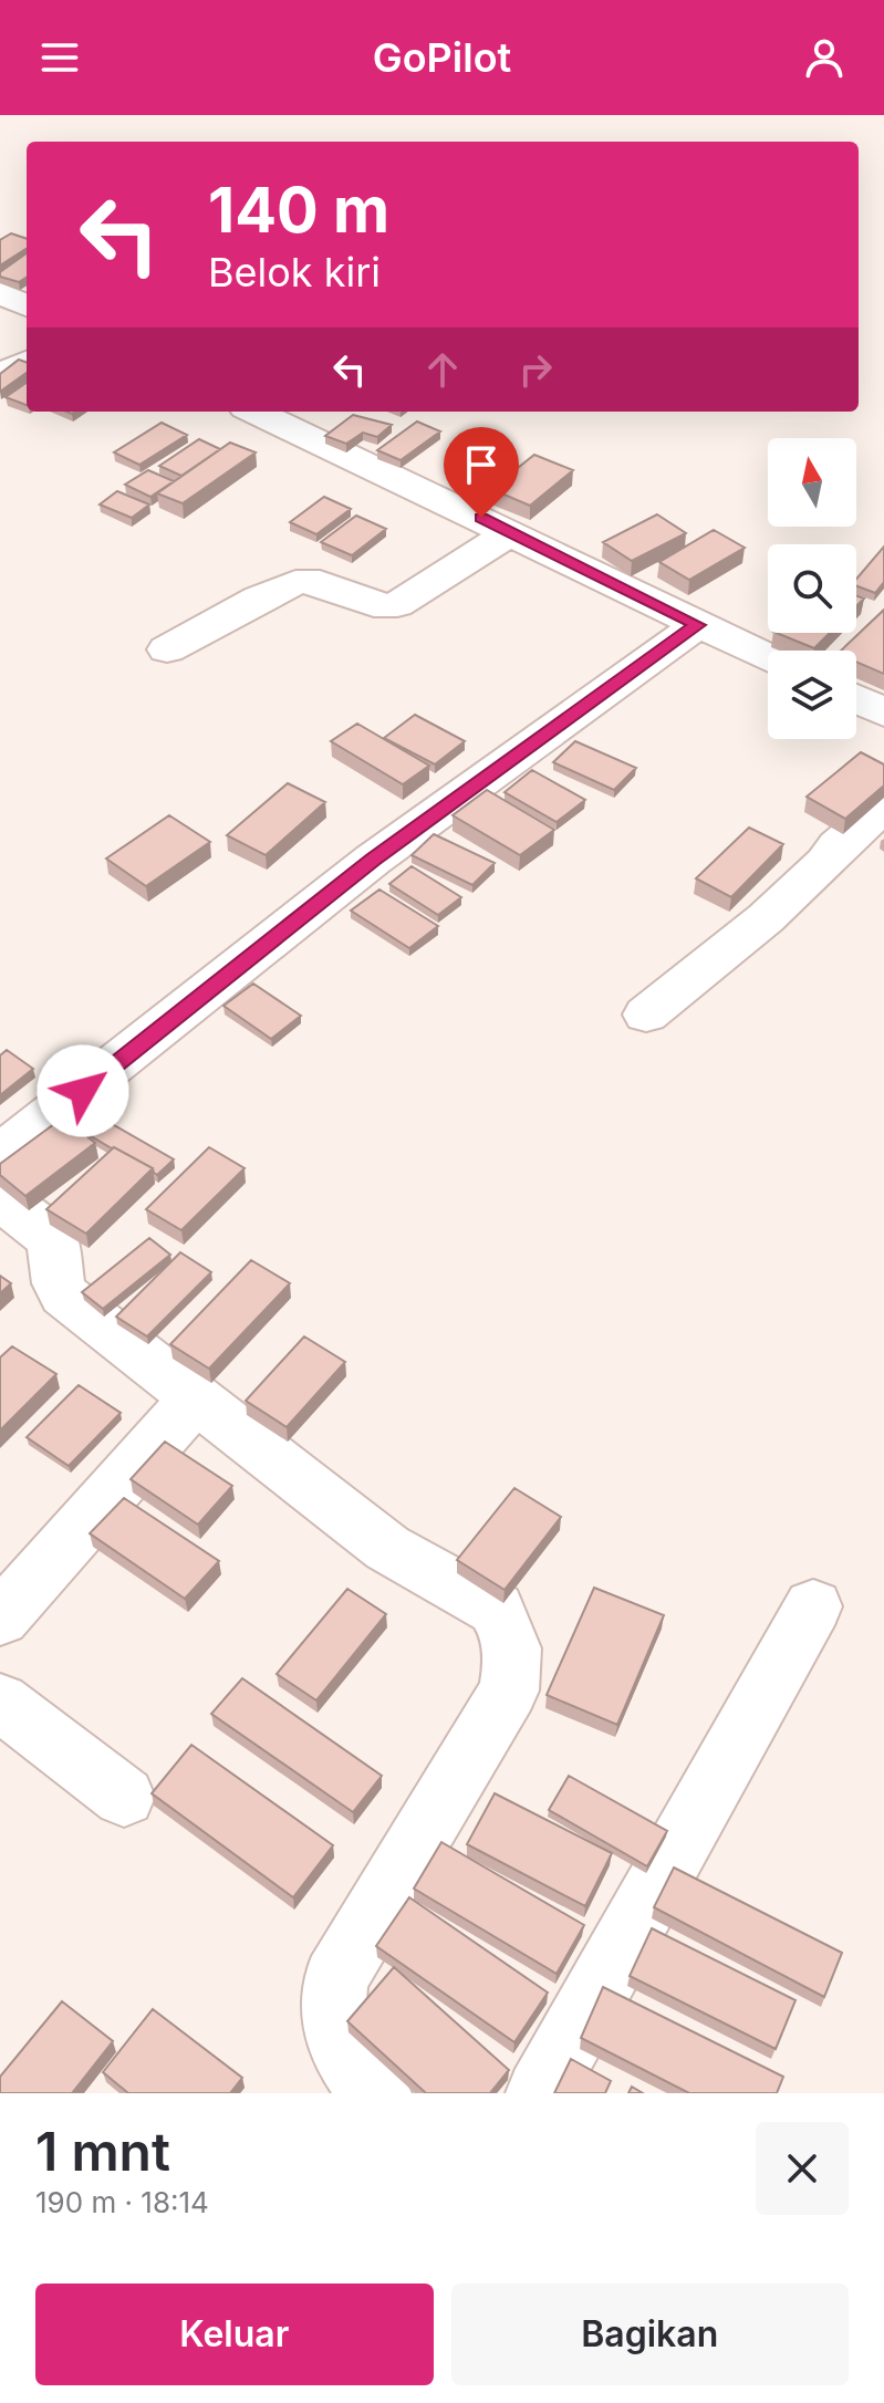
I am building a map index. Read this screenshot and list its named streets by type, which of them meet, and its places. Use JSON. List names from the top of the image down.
{
  "north": "top",
  "page": {
    "header": "GoPilot",
    "turn": ["140 m", "Belok kiri"],
    "heading": ["1 mnt", "190 m · 18:14"],
    "buttons": ["Keluar", "Bagikan"]
  }
}
